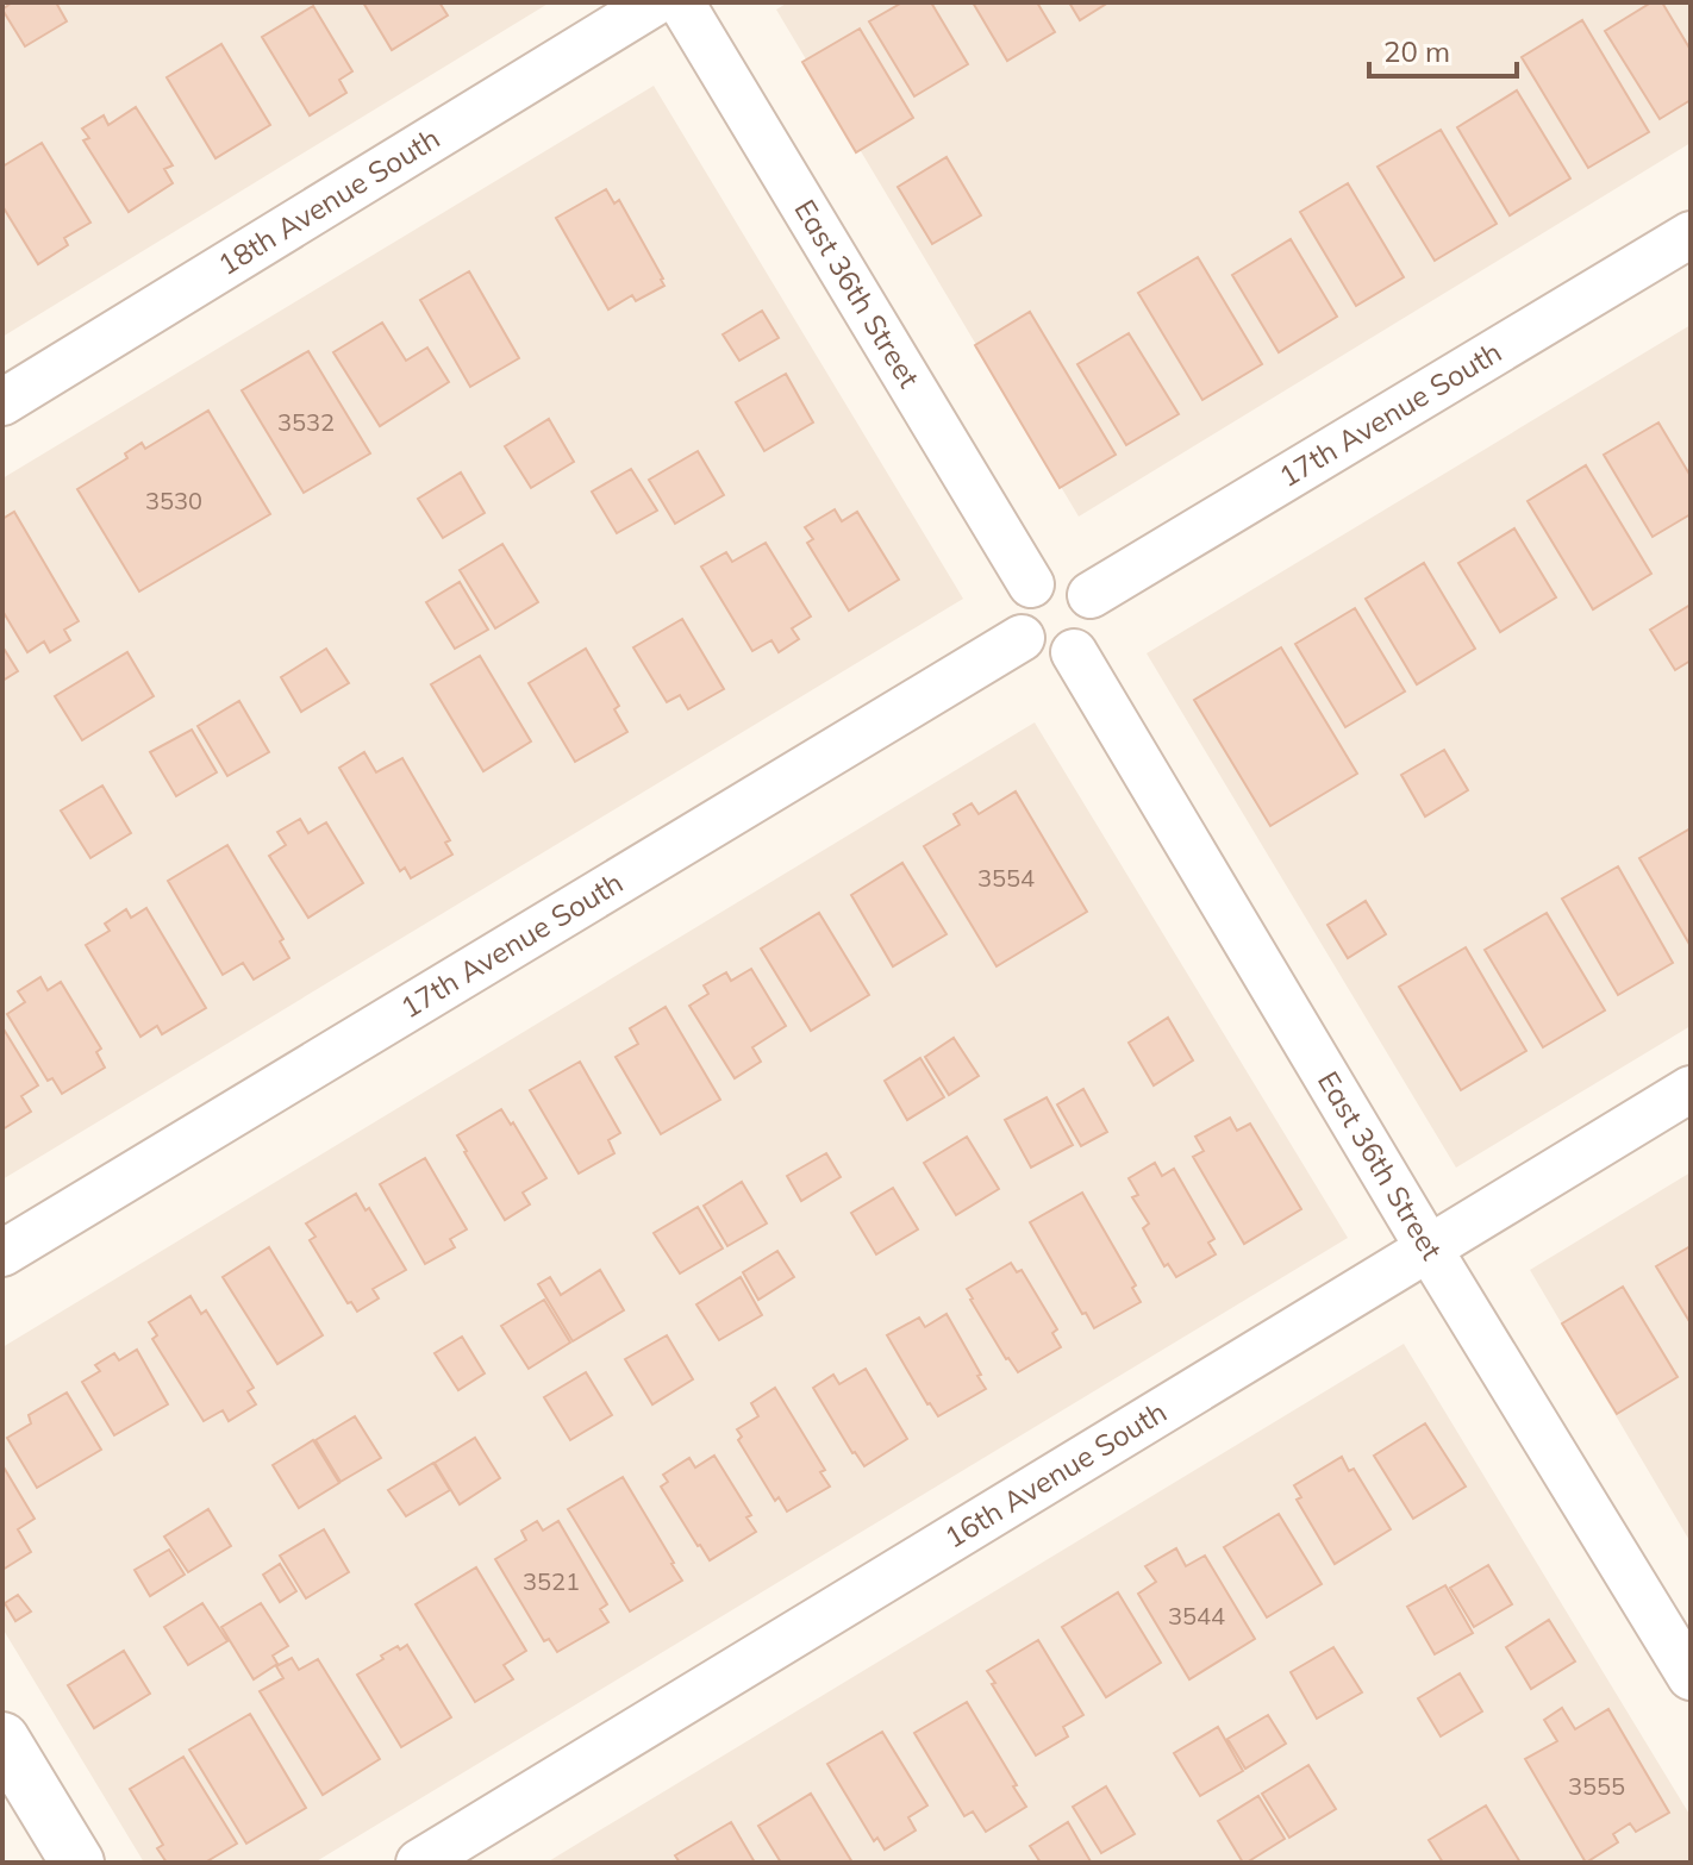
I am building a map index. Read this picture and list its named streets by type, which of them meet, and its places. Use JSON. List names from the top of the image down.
{
  "streets": {
    "street": [
      "18th Avenue South",
      "East 36th Street",
      "17th Avenue South",
      "16th Avenue South"
    ]
  },
  "crossings": [
    ["East 36th Street", "17th Avenue South"],
    ["East 36th Street", "16th Avenue South"]
  ],
  "house_numbers": [
    "3532",
    "3530",
    "3554",
    "3521",
    "3544",
    "3555"
  ],
  "scale_bar": "20 m"
}
